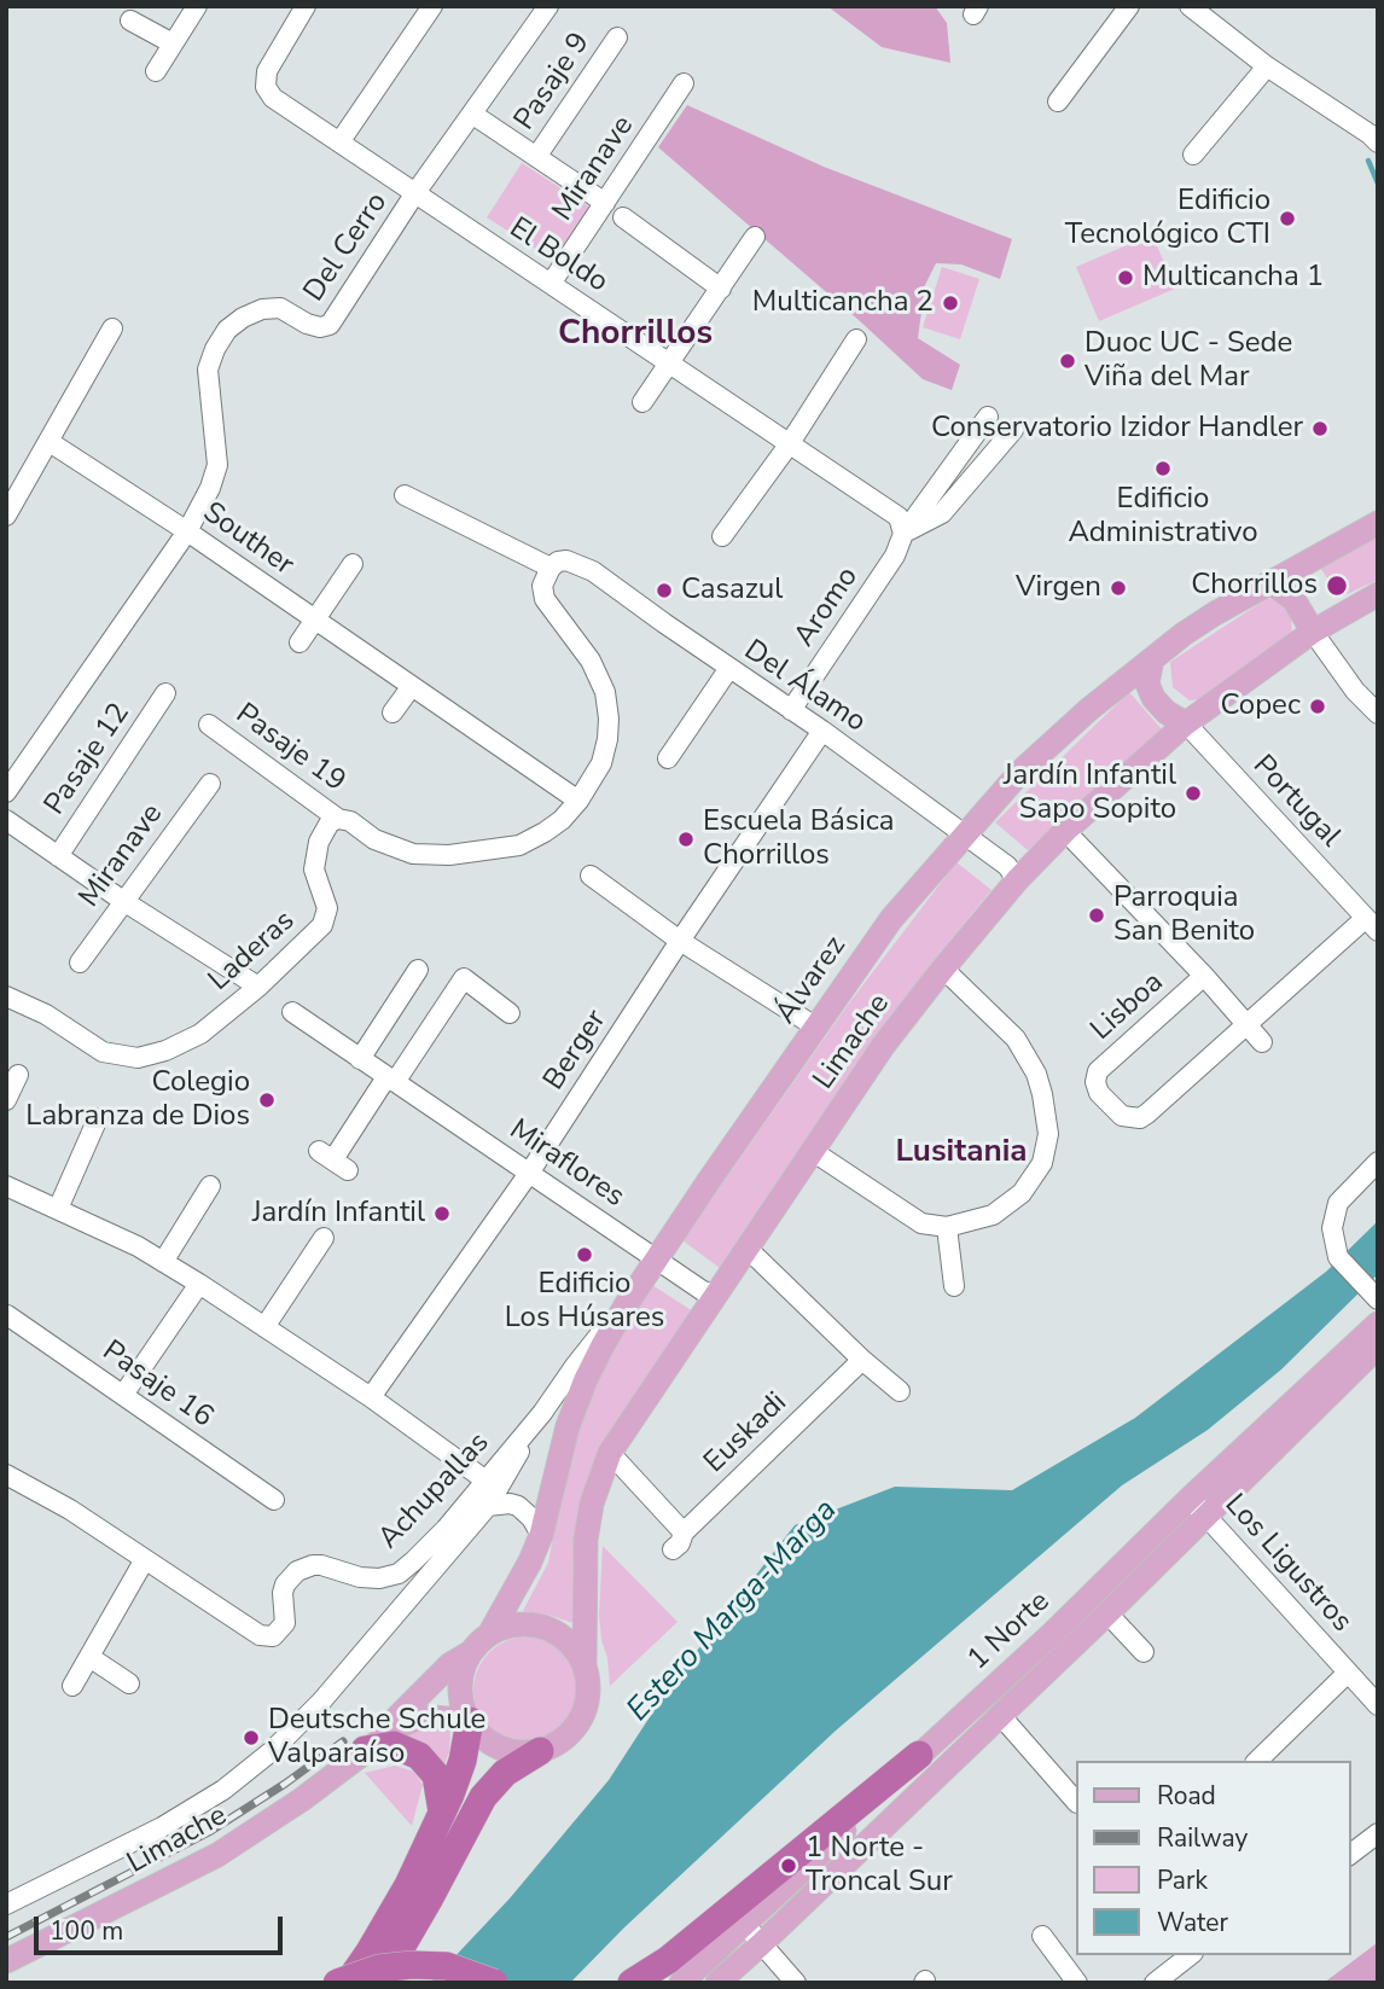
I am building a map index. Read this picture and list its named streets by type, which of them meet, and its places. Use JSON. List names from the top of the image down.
{
  "streets": {
    "main road": ["Álvarez", "Limache", "1 Norte"],
    "street": [
      "Pasaje 9",
      "Miranave",
      "Del Cerro",
      "El Boldo",
      "Souther",
      "Aromo",
      "Del Álamo",
      "Pasaje 19",
      "Pasaje 12",
      "Portugal",
      "Laderas",
      "Lisboa",
      "Berger",
      "Miraflores",
      "Pasaje 16",
      "Euskadi",
      "Achupallas",
      "Los Ligustros"
    ]
  },
  "crossings": [
    ["Miranave", "El Boldo"],
    ["Del Cerro", "El Boldo"],
    ["Del Cerro", "Souther"],
    ["El Boldo", "Aromo"],
    ["Aromo", "Del Álamo"],
    ["Del Álamo", "Álvarez"],
    ["Del Álamo", "Limache"],
    ["Del Álamo", "Berger"],
    ["Pasaje 19", "Laderas"],
    ["Portugal", "Lisboa"],
    ["Portugal", "Limache"],
    ["Álvarez", "Limache"],
    ["Álvarez", "Miraflores"],
    ["Álvarez", "Achupallas"],
    ["Lisboa", "Limache"],
    ["Limache", "Miraflores"],
    ["Limache", "Euskadi"],
    ["Berger", "Miraflores"],
    ["Los Ligustros", "1 Norte"]
  ],
  "districts": ["Chorrillos", "Lusitania"],
  "water": ["Estero Marga-Marga"],
  "places": [
    "Edificio Tecnológico CTI",
    "Multicancha 1",
    "Multicancha 2",
    "Duoc UC - Sede Viña del Mar",
    "Conservatorio Izidor Handler",
    "Edificio Administrativo",
    "Chorrillos",
    "Virgen",
    "Casazul",
    "Copec",
    "Jardín Infantil Sapo Sopito",
    "Escuela Básica Chorrillos",
    "Parroquia San Benito",
    "Colegio Labranza de Dios",
    "Jardín Infantil",
    "Edificio Los Húsares",
    "Deutsche Schule Valparaíso",
    "1 Norte - Troncal Sur"
  ],
  "legend": [
    "Road",
    "Railway",
    "Park",
    "Water"
  ],
  "scale_bar": "100 m"
}
